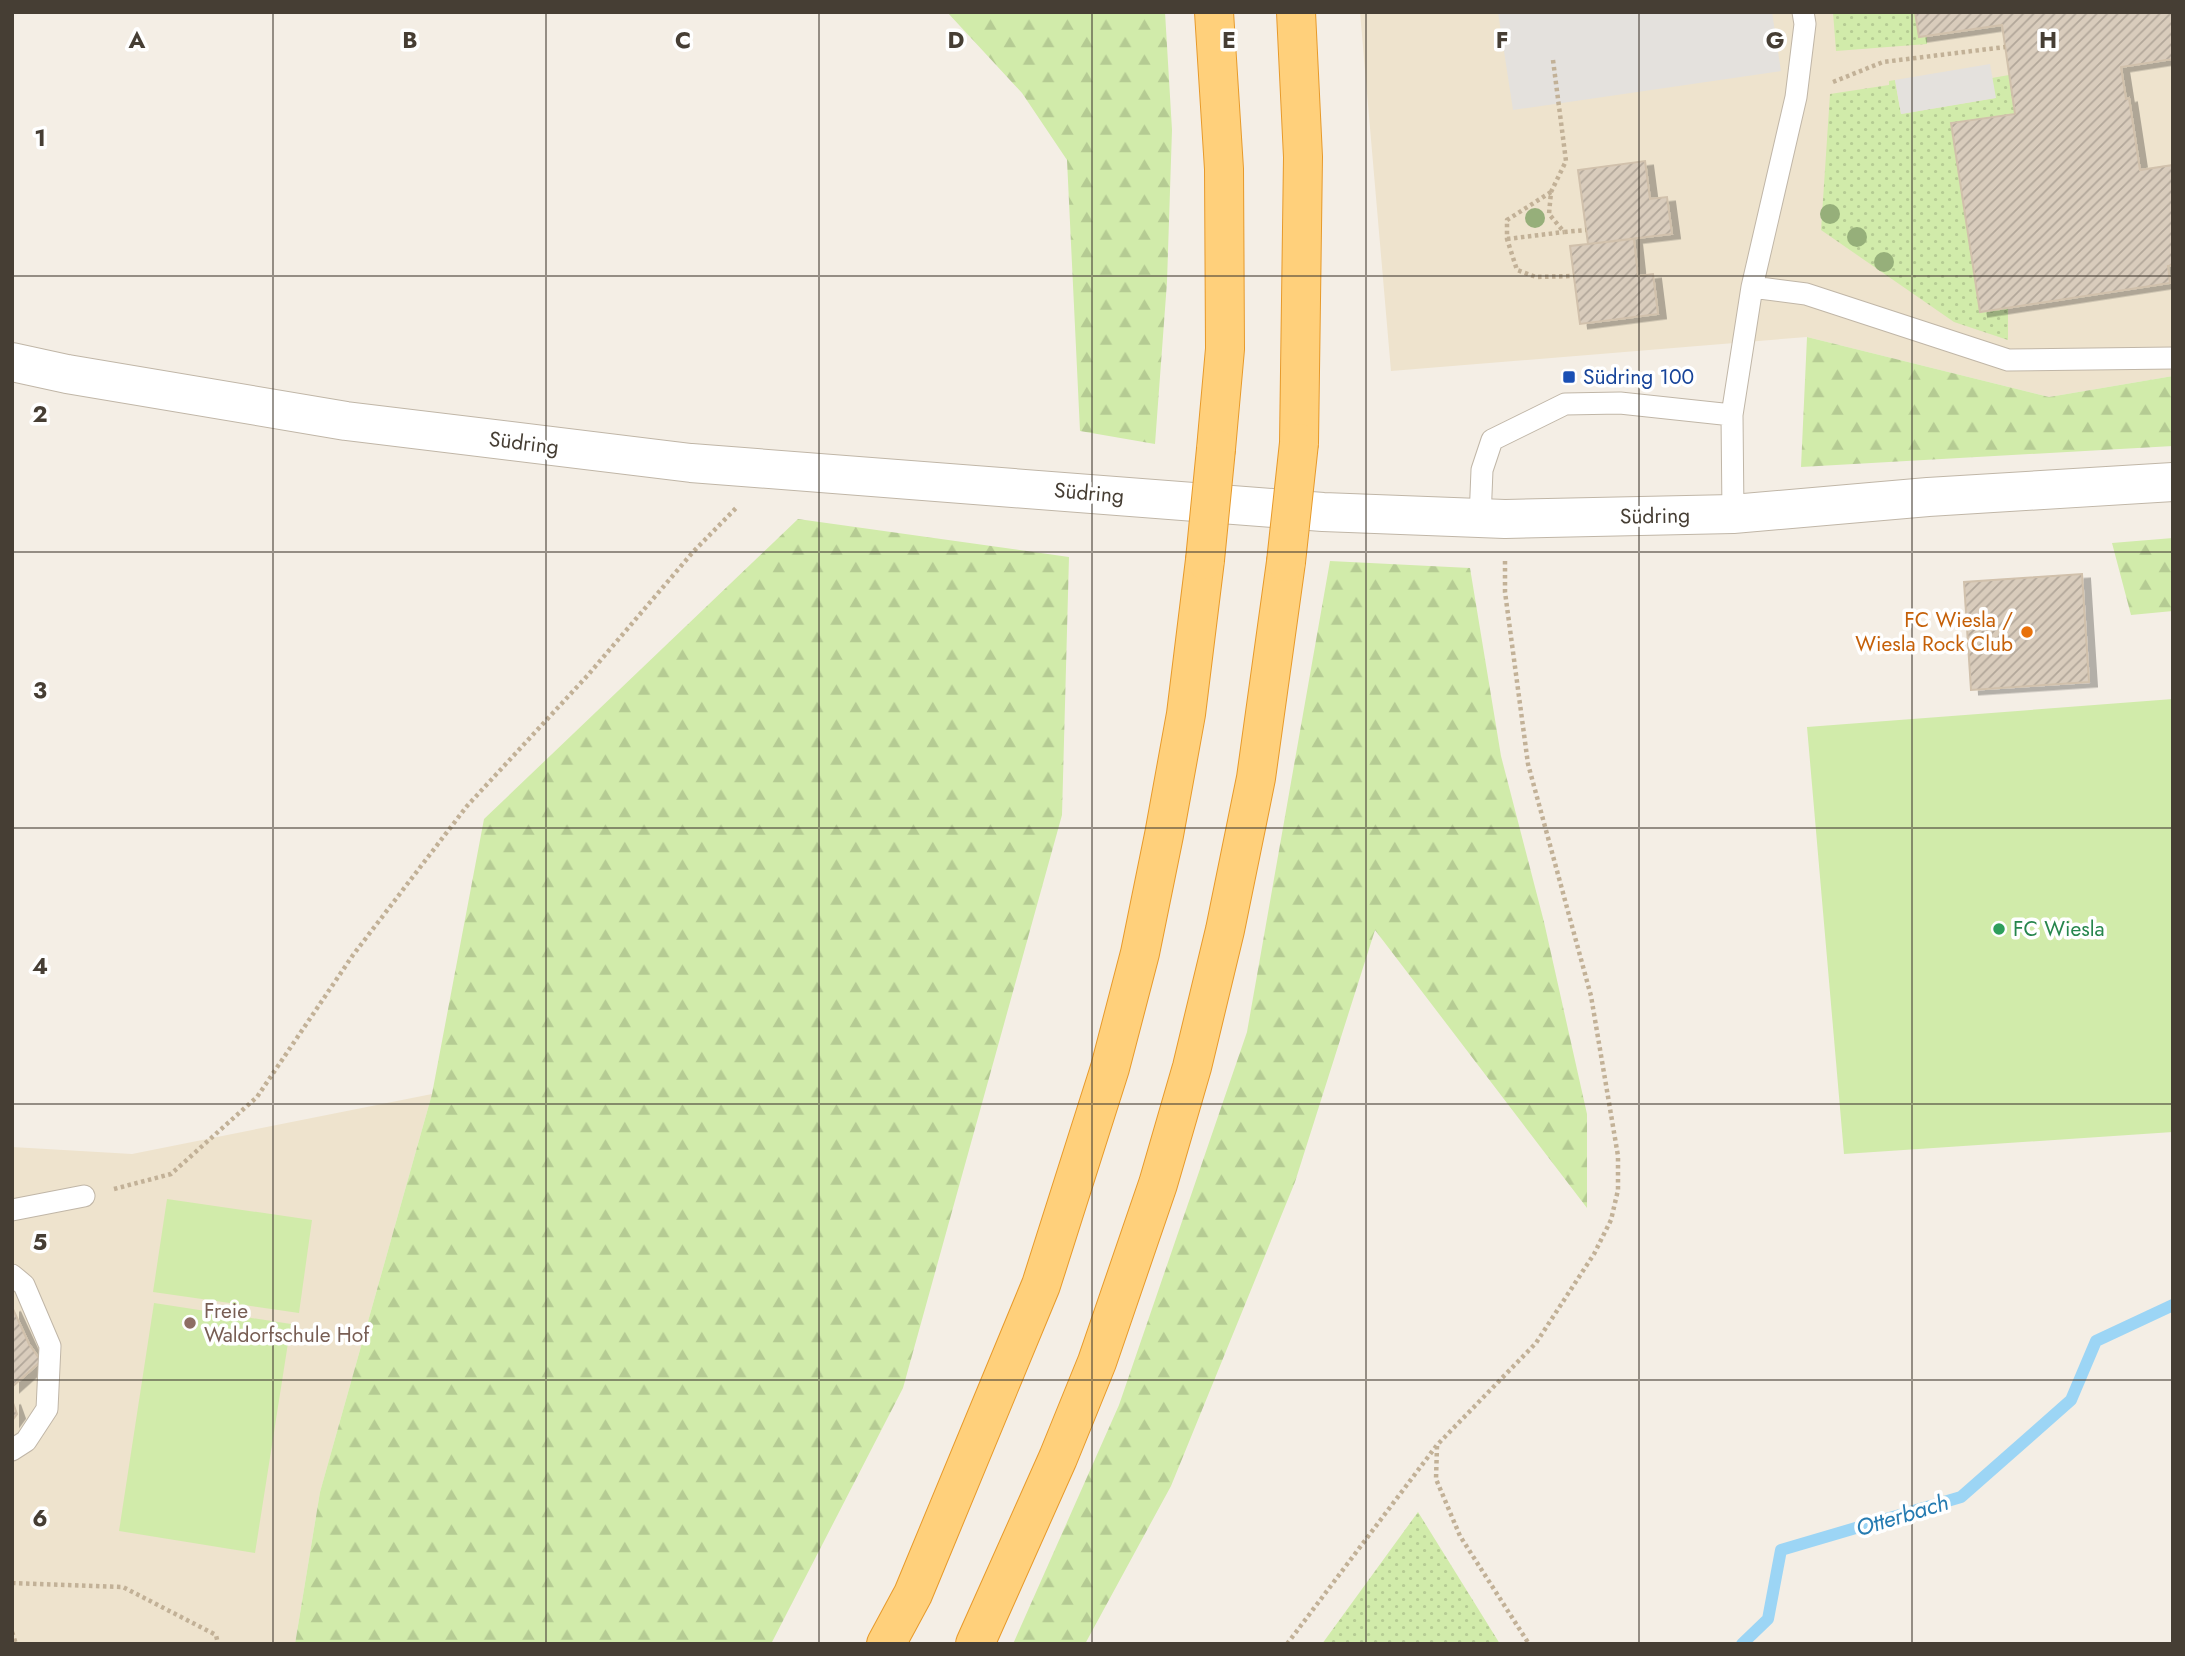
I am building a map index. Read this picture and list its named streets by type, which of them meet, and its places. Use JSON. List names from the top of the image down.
{
  "streets": {
    "street": ["Südring"]
  },
  "water": ["Otterbach"],
  "places": {
    "transit": ["Südring 100"],
    "other": ["FC Wiesla / Wiesla Rock Club", "FC Wiesla", "Freie Waldorfschule Hof"]
  },
  "grid": {
    "columns": [
      "A",
      "B",
      "C",
      "D",
      "E",
      "F",
      "G",
      "H"
    ],
    "rows": [
      "1",
      "2",
      "3",
      "4",
      "5",
      "6"
    ]
  }
}
